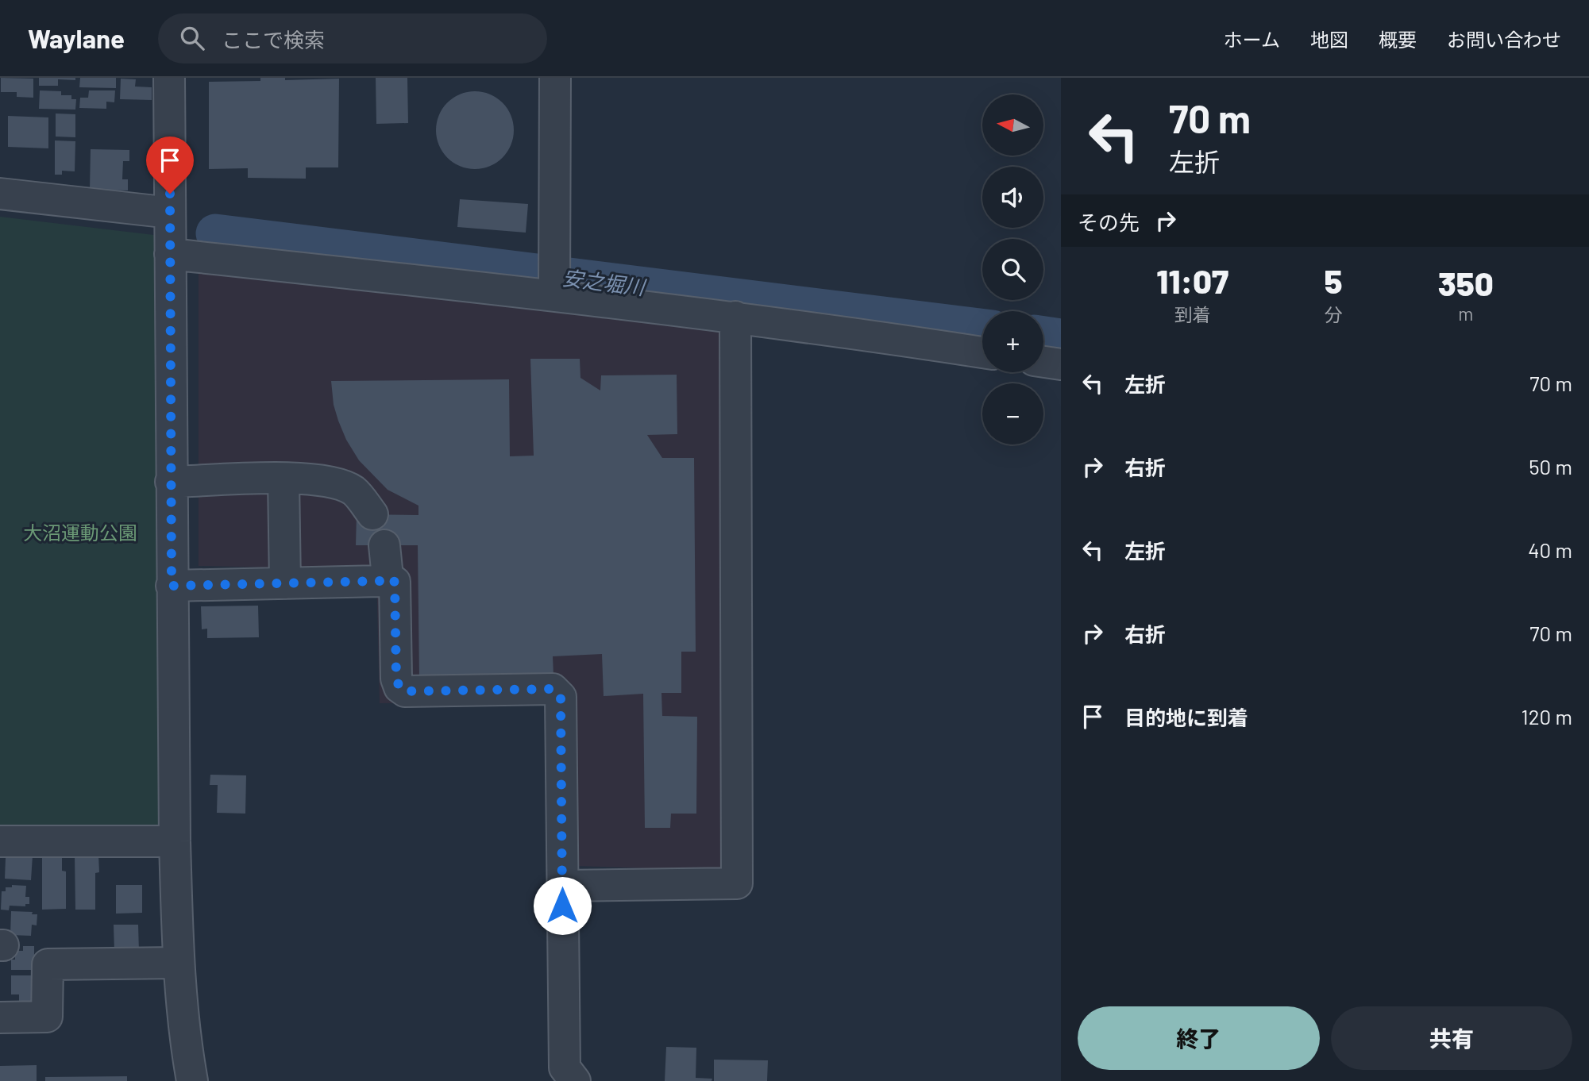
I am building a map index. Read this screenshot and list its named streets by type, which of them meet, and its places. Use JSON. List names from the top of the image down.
{
  "water": ["安之堀川"],
  "parks": ["大沼運動公園"],
  "north": "left",
  "page": {
    "header": "Waylane",
    "search": "ここで検索",
    "nav": [
      "ホーム",
      "地図",
      "概要",
      "お問い合わせ"
    ],
    "turn": ["70 m", "左折"],
    "map_buttons": ["+", "−"],
    "then": "その先",
    "eta": [
      "11:07",
      "到着",
      "5",
      "分",
      "350",
      "m"
    ],
    "list": [
      {
        "name": "左折",
        "value": "70 m"
      },
      {
        "name": "右折",
        "value": "50 m"
      },
      {
        "name": "左折",
        "value": "40 m"
      },
      {
        "name": "右折",
        "value": "70 m"
      },
      {
        "name": "目的地に到着",
        "value": "120 m"
      }
    ],
    "buttons": ["終了", "共有"]
  }
}
